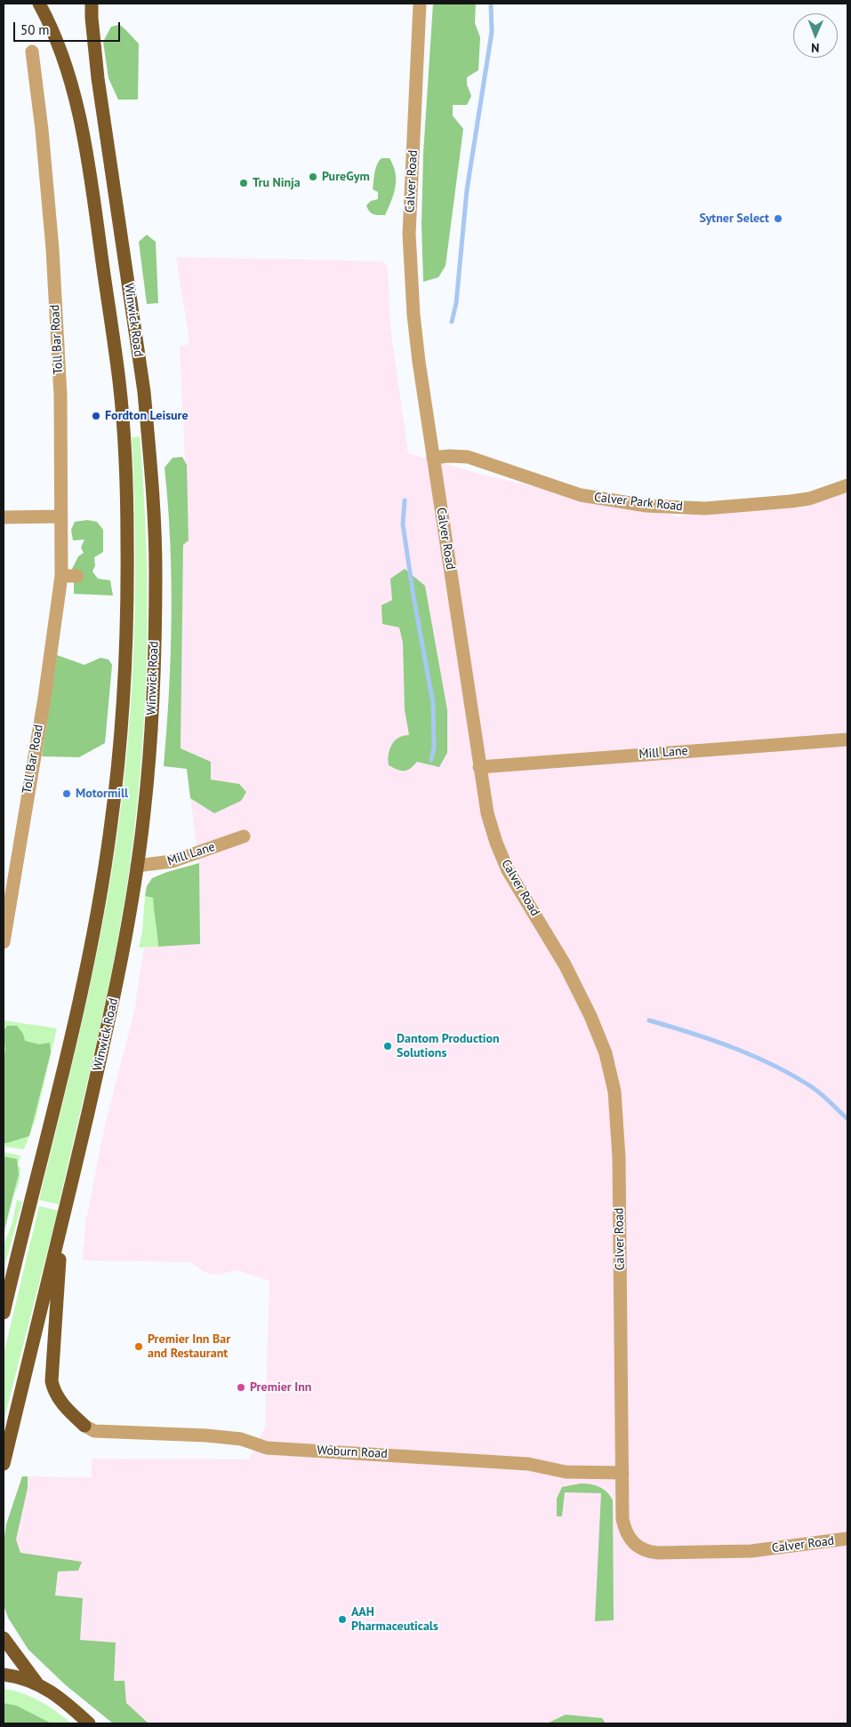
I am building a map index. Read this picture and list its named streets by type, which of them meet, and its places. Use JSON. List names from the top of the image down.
{
  "streets": {
    "highway": ["Winwick Road"],
    "street": [
      "Calver Road",
      "Toll Bar Road",
      "Calver Park Road",
      "Mill Lane",
      "Woburn Road"
    ]
  },
  "crossings": [
    ["Calver Road", "Calver Park Road"],
    ["Calver Road", "Mill Lane"],
    ["Calver Road", "Woburn Road"],
    ["Winwick Road", "Mill Lane"]
  ],
  "places": [
    "PureGym",
    "Tru Ninja",
    "Sytner Select",
    "Fordton Leisure",
    "Motormill",
    "Dantom Production Solutions",
    "Premier Inn Bar and Restaurant",
    "Premier Inn",
    "AAH Pharmaceuticals"
  ],
  "scale_bar": "50 m",
  "north": "bottom"
}
